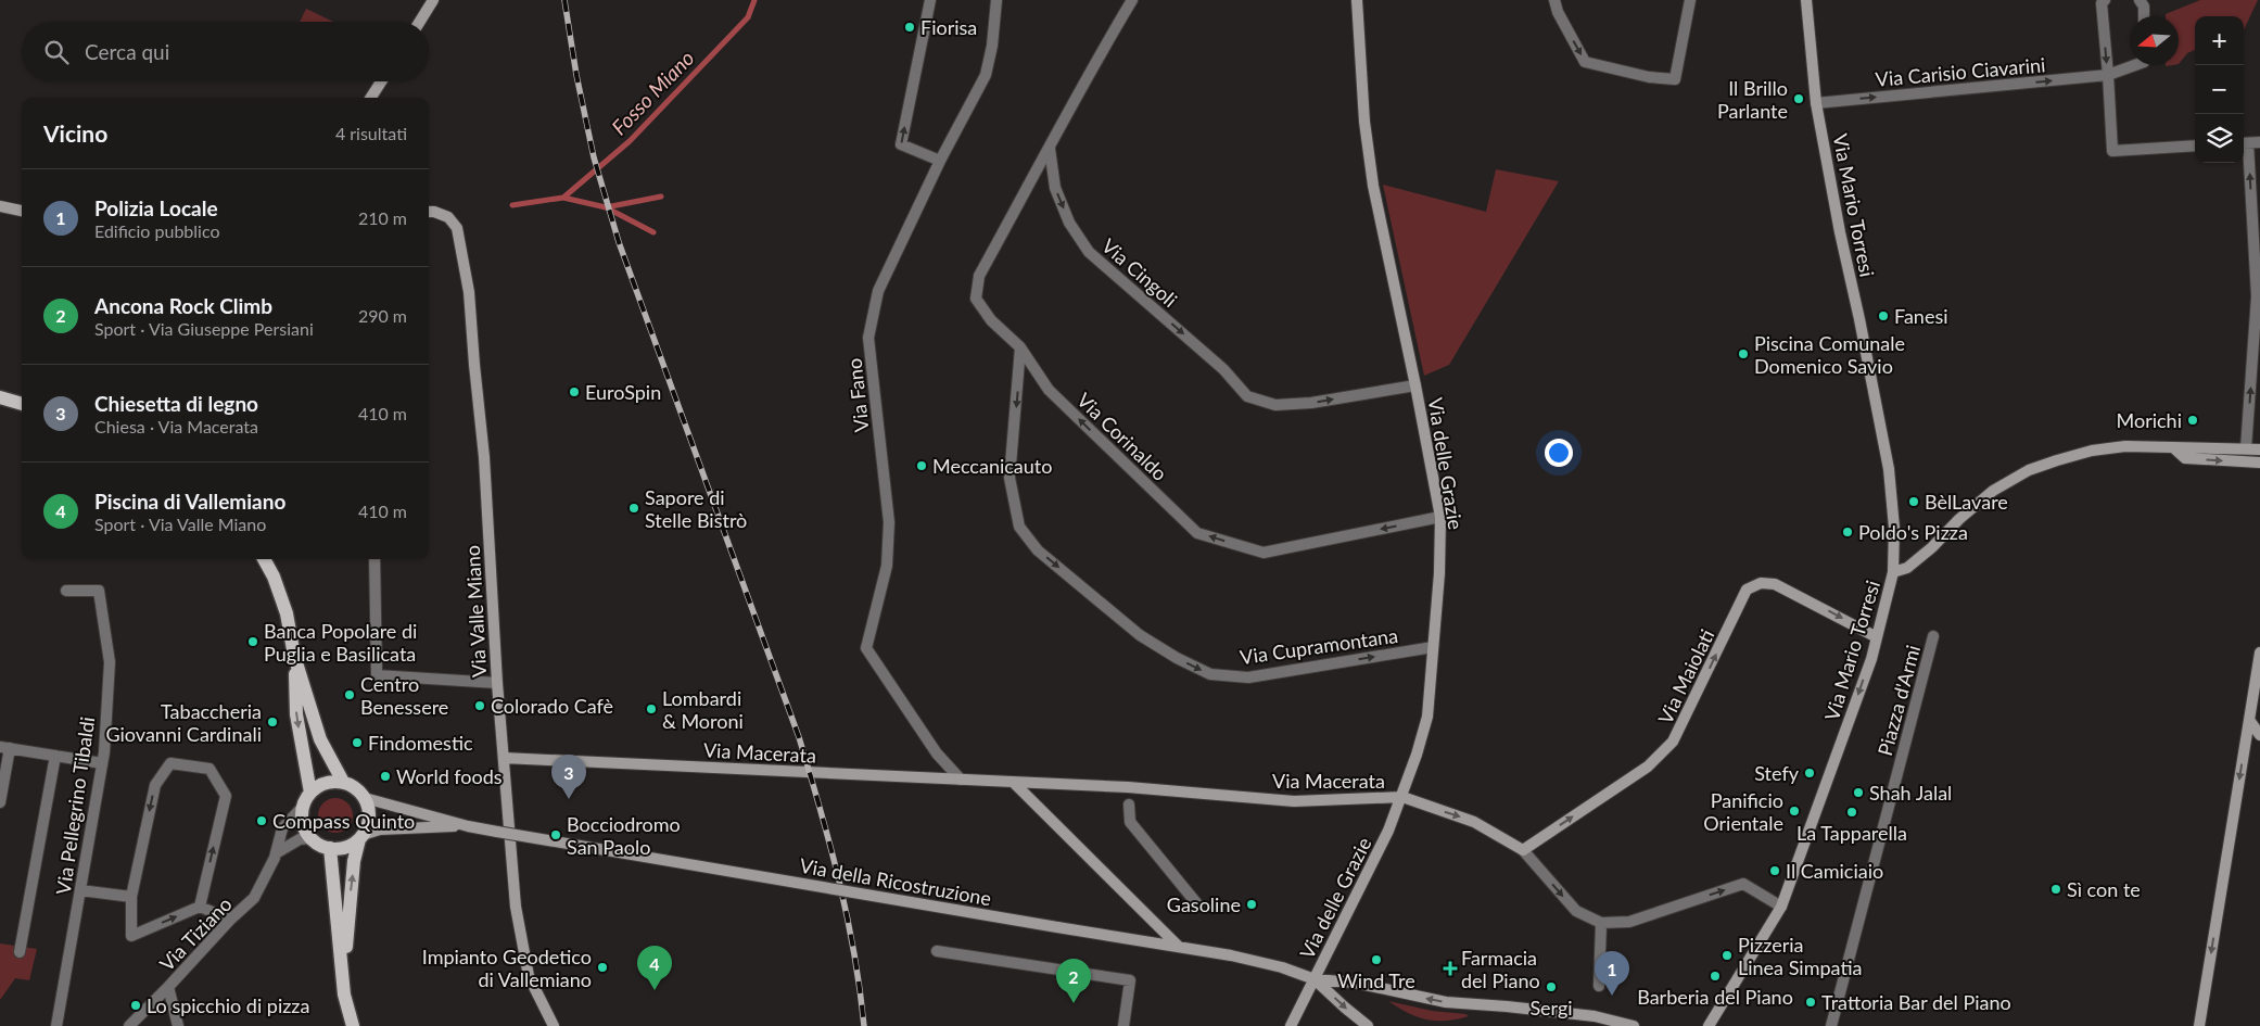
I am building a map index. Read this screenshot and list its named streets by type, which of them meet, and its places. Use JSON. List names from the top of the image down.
{
  "streets": {
    "street": [
      "Via Carisio Ciavarini",
      "Via Mario Torresi",
      "Via Cingoli",
      "Via Fano",
      "Via Corinaldo",
      "Via delle Grazie",
      "Via Valle Miano",
      "Via Cupramontana",
      "Via Maiolati",
      "Piazza d'Armi",
      "Via Macerata",
      "Via Pellegrino Tibaldi",
      "Via della Ricostruzione",
      "Via Tiziano"
    ]
  },
  "crossings": [
    ["Via Carisio Ciavarini", "Via Mario Torresi"],
    ["Via Mario Torresi", "Via Maiolati"],
    ["Via Mario Torresi", "Via Macerata"],
    ["Via Cingoli", "Via Corinaldo"],
    ["Via Cingoli", "Via delle Grazie"],
    ["Via Fano", "Via Macerata"],
    ["Via Corinaldo", "Via delle Grazie"],
    ["Via Corinaldo", "Via Cupramontana"],
    ["Via delle Grazie", "Via Cupramontana"],
    ["Via delle Grazie", "Via Macerata"],
    ["Via delle Grazie", "Via della Ricostruzione"],
    ["Via Valle Miano", "Via Macerata"],
    ["Via Maiolati", "Via Macerata"],
    ["Via della Ricostruzione", "Via Tiziano"]
  ],
  "one_way": [
    "Via Carisio Ciavarini",
    "Via Cingoli",
    "Via Corinaldo",
    "Via Maiolati"
  ],
  "water": ["Fosso Miano"],
  "places": {
    "other": [
      "Fiorisa",
      "Il Brillo Parlante",
      "Fanesi",
      "Piscina Comunale Domenico Savio",
      "EuroSpin",
      "Morichi",
      "Meccanicauto",
      "BèlLavare",
      "Sapore di Stelle Bistrò",
      "Poldo's Pizza",
      "Banca Popolare di Puglia e Basilicata",
      "Centro Benessere",
      "Colorado Cafè",
      "Lombardi & Moroni",
      "Tabaccheria Giovanni Cardinali",
      "Findomestic",
      "Stefy",
      "World foods",
      "Shah Jalal",
      "Panificio Orientale",
      "La Tapparella",
      "Compass Quinto",
      "Bocciodromo San Paolo",
      "Il Camiciaio",
      "Sì con te",
      "Gasoline",
      "Pizzeria Linea Simpatia",
      "Wind Tre",
      "Impianto Geodetico di Vallemiano",
      "Barberia del Piano",
      "Sergi",
      "Trattoria Bar del Piano",
      "Lo spicchio di pizza"
    ],
    "health": ["Farmacia del Piano"]
  },
  "north": "left",
  "page": {
    "map_buttons": ["+", "−"],
    "search": "Cerca qui",
    "heading": ["Vicino", "4 risultati"],
    "list": [
      {
        "mark": "1",
        "name": "Polizia Locale",
        "note": "Edificio pubblico",
        "value": "210 m"
      },
      {
        "mark": "2",
        "name": "Ancona Rock Climb",
        "note": "Sport · Via Giuseppe Persiani",
        "value": "290 m"
      },
      {
        "mark": "3",
        "name": "Chiesetta di legno",
        "note": "Chiesa · Via Macerata",
        "value": "410 m"
      },
      {
        "mark": "4",
        "name": "Piscina di Vallemiano",
        "note": "Sport · Via Valle Miano",
        "value": "410 m"
      }
    ],
    "pins": [
      "3",
      "4",
      "1",
      "2"
    ]
  }
}
